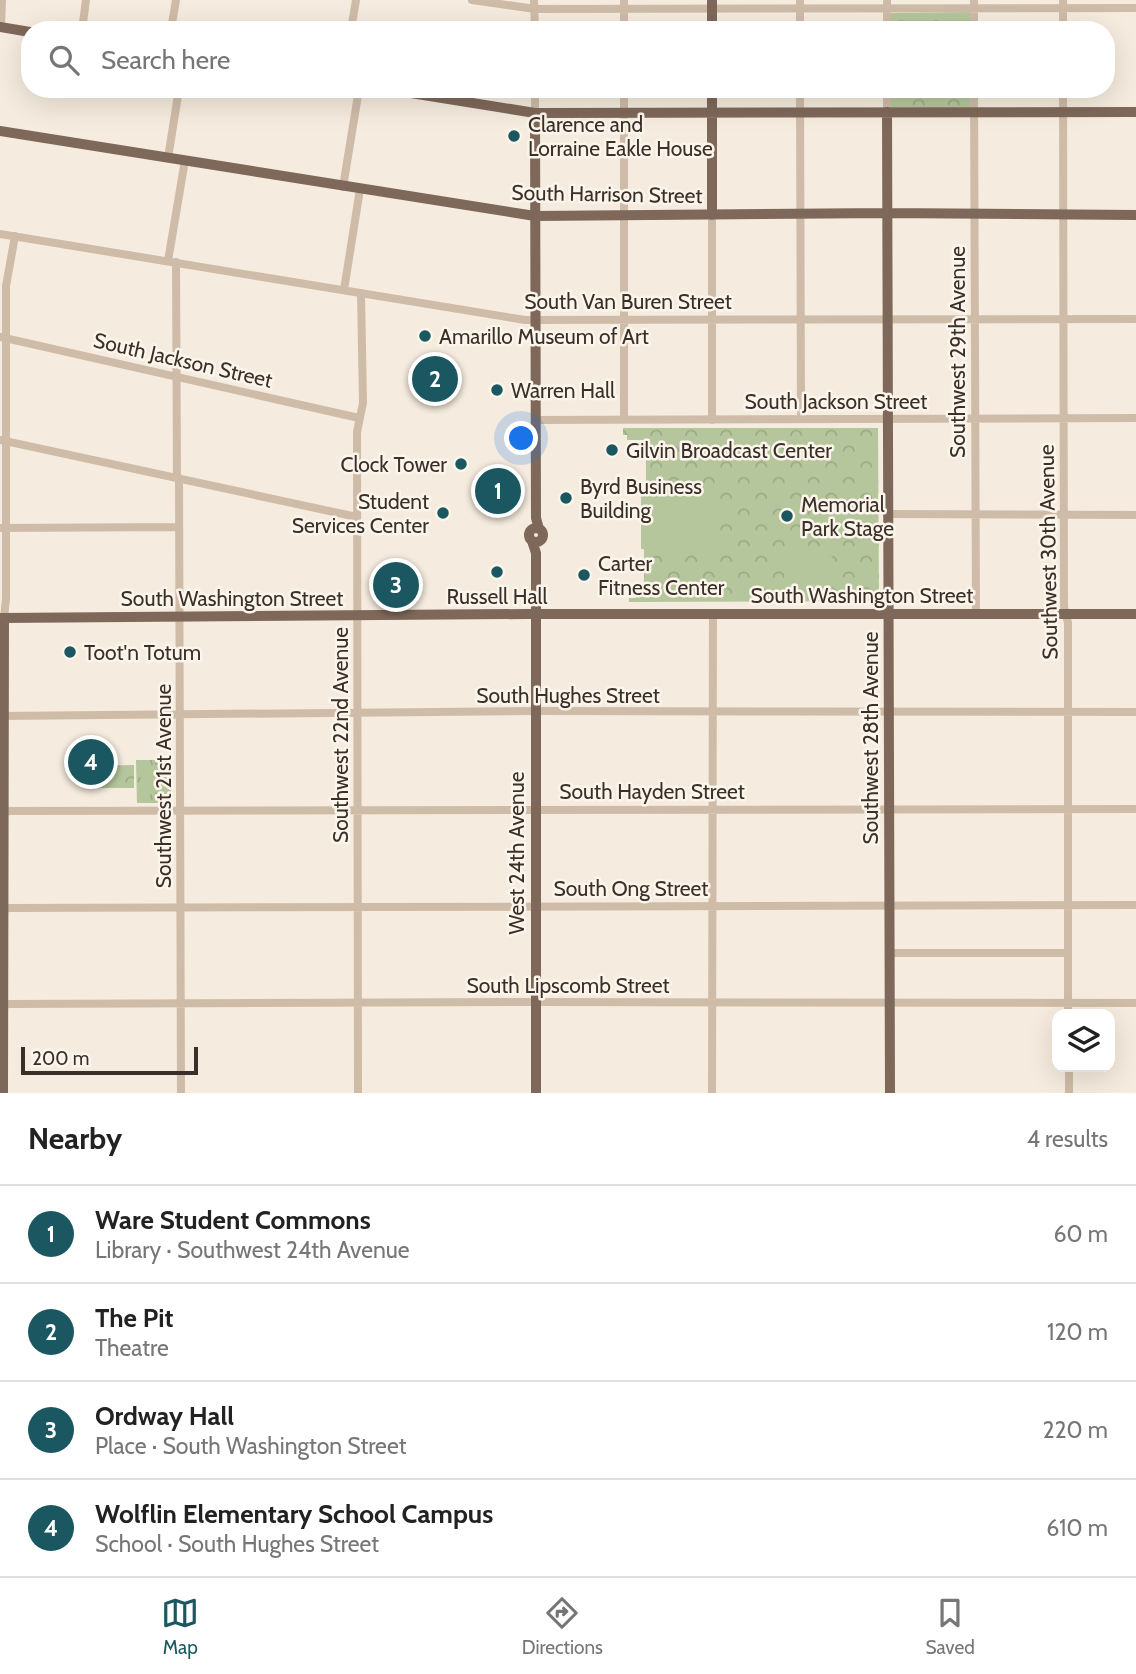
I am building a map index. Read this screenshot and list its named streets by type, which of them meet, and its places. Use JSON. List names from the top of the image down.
{
  "streets": {
    "main road": [
      "South Harrison Street",
      "South Washington Street",
      "Southwest 28th Avenue",
      "West 24th Avenue"
    ],
    "street": [
      "South Van Buren Street",
      "Southwest 29th Avenue",
      "South Jackson Street",
      "Southwest 30th Avenue",
      "South Hughes Street",
      "Southwest 22nd Avenue",
      "Southwest 21st Avenue",
      "South Hayden Street",
      "South Ong Street",
      "South Lipscomb Street"
    ]
  },
  "crossings": [
    ["South Harrison Street", "Southwest 29th Avenue"],
    ["South Harrison Street", "Southwest 30th Avenue"],
    ["South Harrison Street", "Southwest 28th Avenue"],
    ["South Harrison Street", "Southwest 21st Avenue"],
    ["South Harrison Street", "West 24th Avenue"],
    ["South Van Buren Street", "Southwest 29th Avenue"],
    ["South Van Buren Street", "Southwest 30th Avenue"],
    ["South Van Buren Street", "Southwest 22nd Avenue"],
    ["South Van Buren Street", "Southwest 28th Avenue"],
    ["South Van Buren Street", "Southwest 21st Avenue"],
    ["South Van Buren Street", "West 24th Avenue"],
    ["Southwest 29th Avenue", "South Jackson Street"],
    ["Southwest 29th Avenue", "South Washington Street"],
    ["South Jackson Street", "Southwest 30th Avenue"],
    ["South Jackson Street", "Southwest 22nd Avenue"],
    ["South Jackson Street", "Southwest 28th Avenue"],
    ["South Jackson Street", "Southwest 21st Avenue"],
    ["South Jackson Street", "West 24th Avenue"],
    ["Southwest 30th Avenue", "South Washington Street"],
    ["Southwest 30th Avenue", "South Hughes Street"],
    ["Southwest 30th Avenue", "South Hayden Street"],
    ["Southwest 30th Avenue", "South Ong Street"],
    ["Southwest 30th Avenue", "South Lipscomb Street"],
    ["South Washington Street", "Southwest 22nd Avenue"],
    ["South Washington Street", "Southwest 28th Avenue"],
    ["South Washington Street", "Southwest 21st Avenue"],
    ["South Washington Street", "West 24th Avenue"],
    ["South Hughes Street", "Southwest 22nd Avenue"],
    ["South Hughes Street", "Southwest 28th Avenue"],
    ["South Hughes Street", "Southwest 21st Avenue"],
    ["South Hughes Street", "West 24th Avenue"],
    ["Southwest 22nd Avenue", "South Hayden Street"],
    ["Southwest 22nd Avenue", "South Ong Street"],
    ["Southwest 22nd Avenue", "South Lipscomb Street"],
    ["Southwest 28th Avenue", "South Hayden Street"],
    ["Southwest 28th Avenue", "South Ong Street"],
    ["Southwest 28th Avenue", "South Lipscomb Street"],
    ["Southwest 21st Avenue", "South Hayden Street"],
    ["Southwest 21st Avenue", "South Ong Street"],
    ["Southwest 21st Avenue", "South Lipscomb Street"],
    ["South Hayden Street", "West 24th Avenue"],
    ["West 24th Avenue", "South Ong Street"],
    ["West 24th Avenue", "South Lipscomb Street"]
  ],
  "places": [
    "Clarence and Lorraine Eakle House",
    "Amarillo Museum of Art",
    "Warren Hall",
    "Gilvin Broadcast Center",
    "Clock Tower",
    "Byrd Business Building",
    "Student Services Center",
    "Memorial Park Stage",
    "Russell Hall",
    "Carter Fitness Center",
    "Toot'n Totum"
  ],
  "scale_bar": "200 m",
  "page": {
    "search": "Search here",
    "pins": [
      "2",
      "1",
      "3",
      "4"
    ],
    "scale": "200 m",
    "heading": ["Nearby", "4 results"],
    "list": [
      {
        "mark": "1",
        "name": "Ware Student Commons",
        "note": "Library · Southwest 24th Avenue",
        "value": "60 m"
      },
      {
        "mark": "2",
        "name": "The Pit",
        "note": "Theatre",
        "value": "120 m"
      },
      {
        "mark": "3",
        "name": "Ordway Hall",
        "note": "Place · South Washington Street",
        "value": "220 m"
      },
      {
        "mark": "4",
        "name": "Wolflin Elementary School Campus",
        "note": "School · South Hughes Street",
        "value": "610 m"
      }
    ],
    "nav": ["Map", "Directions", "Saved"]
  }
}
